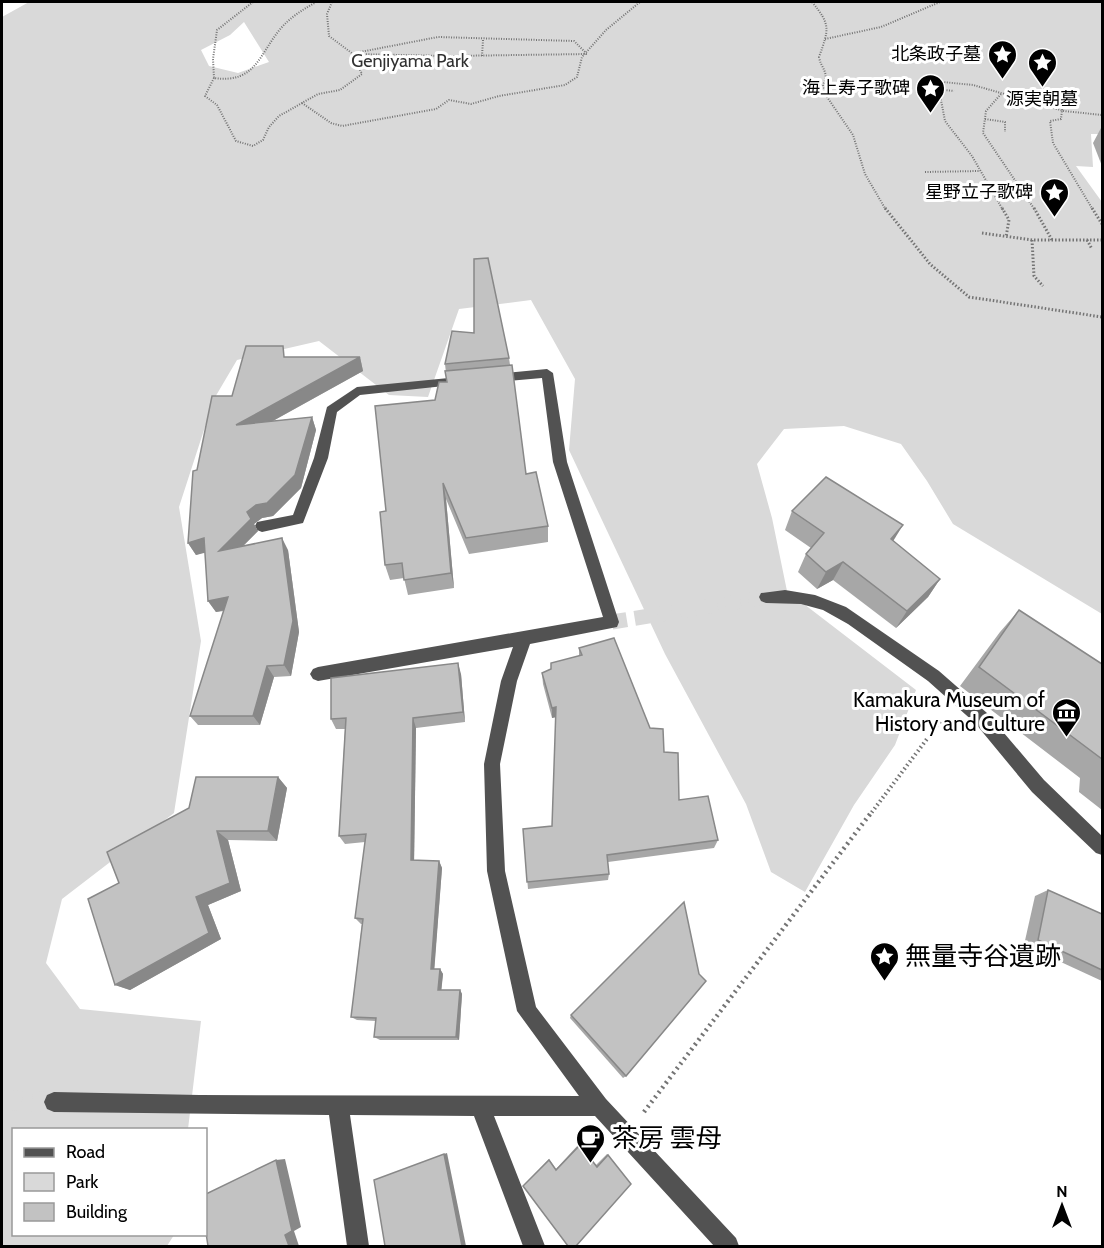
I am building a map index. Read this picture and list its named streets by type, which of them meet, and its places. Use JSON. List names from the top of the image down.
{
  "parks": ["Genjiyama Park"],
  "places": {
    "place": [
      "北条政子墓",
      "源実朝墓",
      "海上寿子歌碑",
      "星野立子歌碑",
      "無量寺谷遺跡"
    ],
    "museum": ["Kamakura Museum of History and Culture"],
    "cafe": ["茶房 雲母"]
  },
  "legend": ["Road", "Park", "Building"],
  "north": "top"
}
